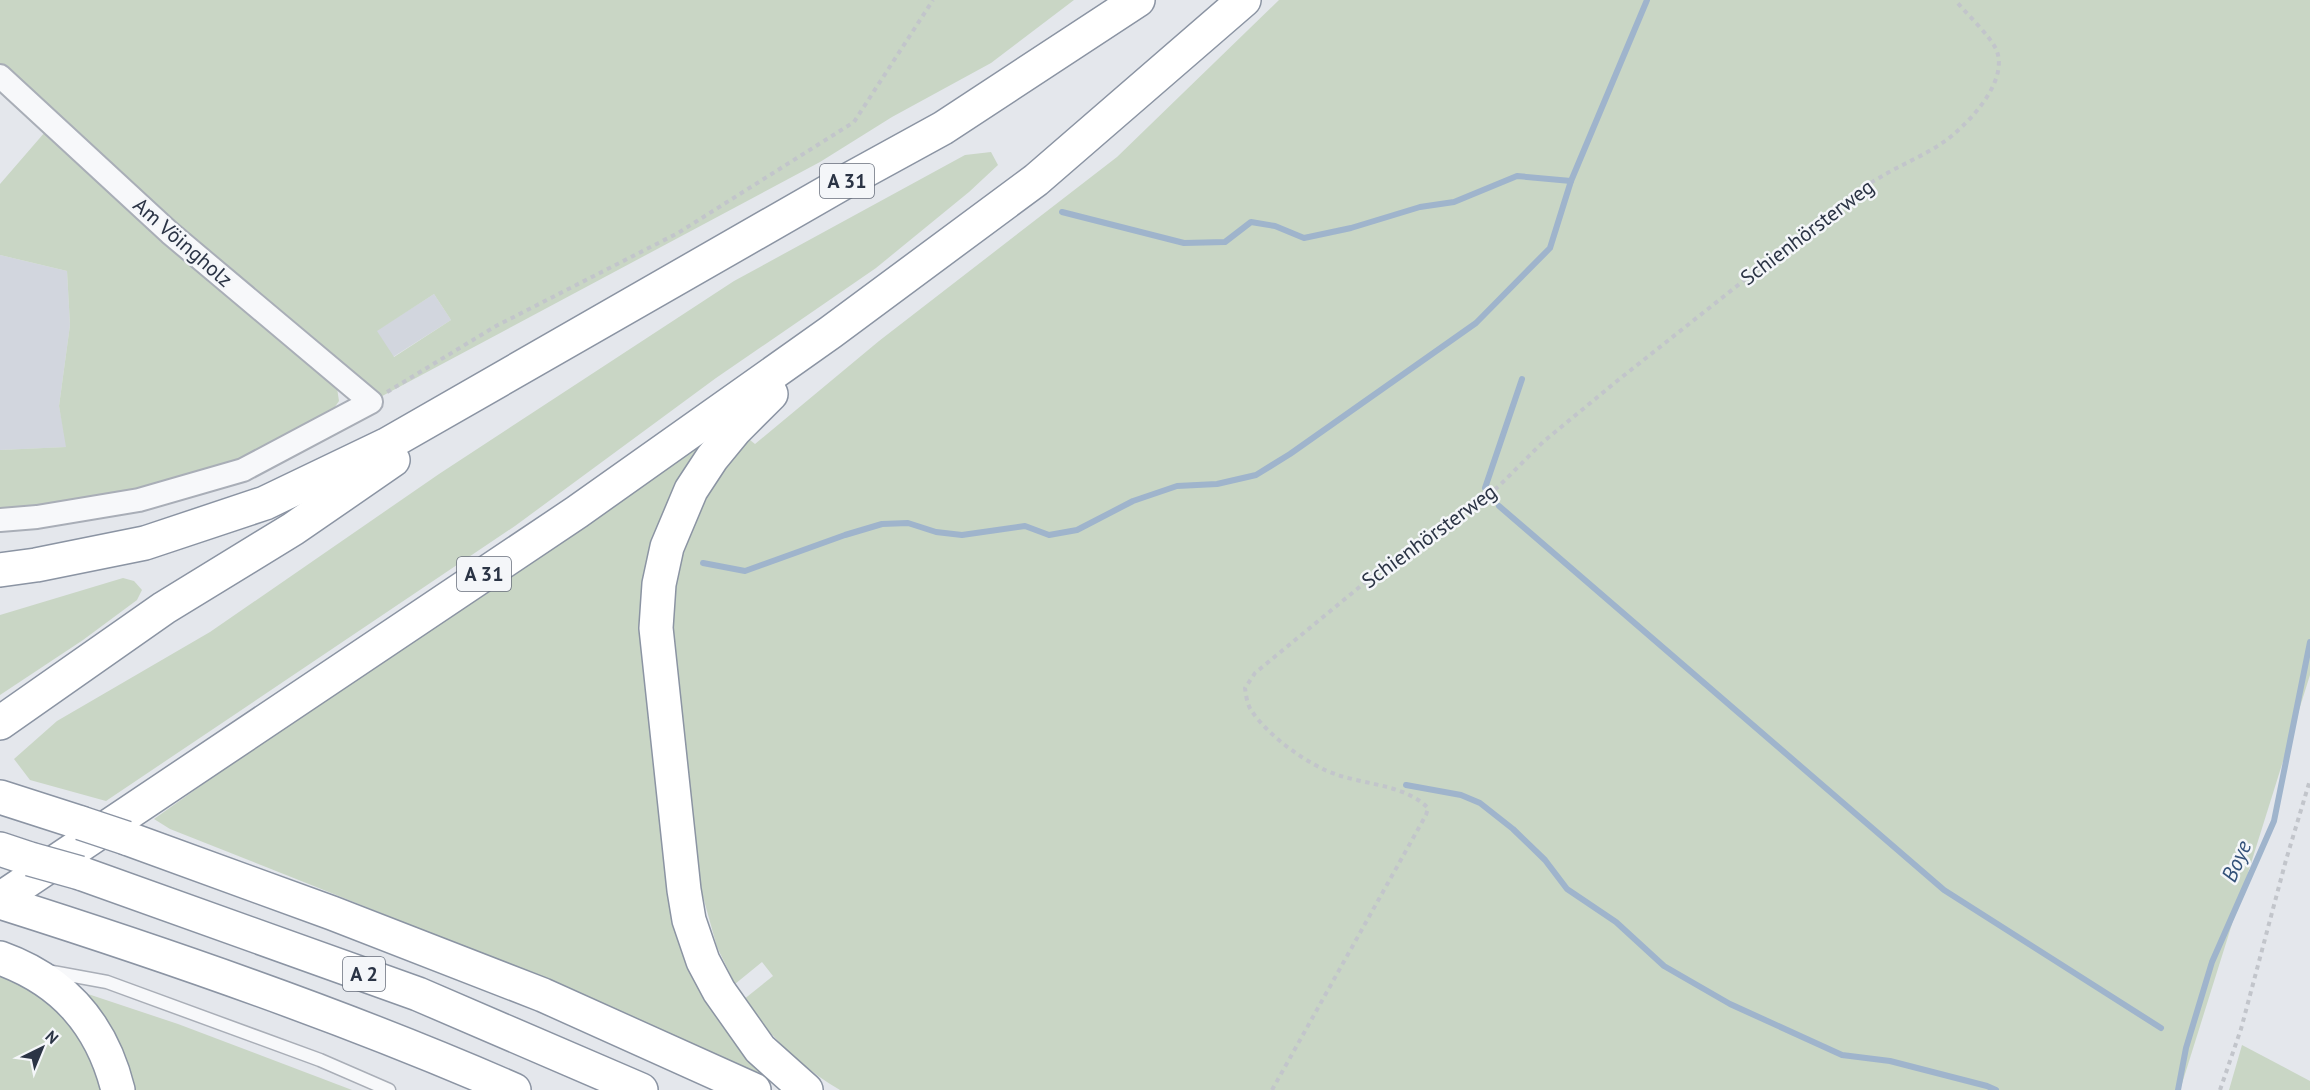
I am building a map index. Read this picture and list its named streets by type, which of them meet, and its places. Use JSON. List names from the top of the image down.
{
  "streets": {
    "highway": ["A 31", "A 2"],
    "street": ["Am Vöingholz"],
    "path": ["Schienhörsterweg"]
  },
  "water": ["Boye"],
  "north": "top right"
}
